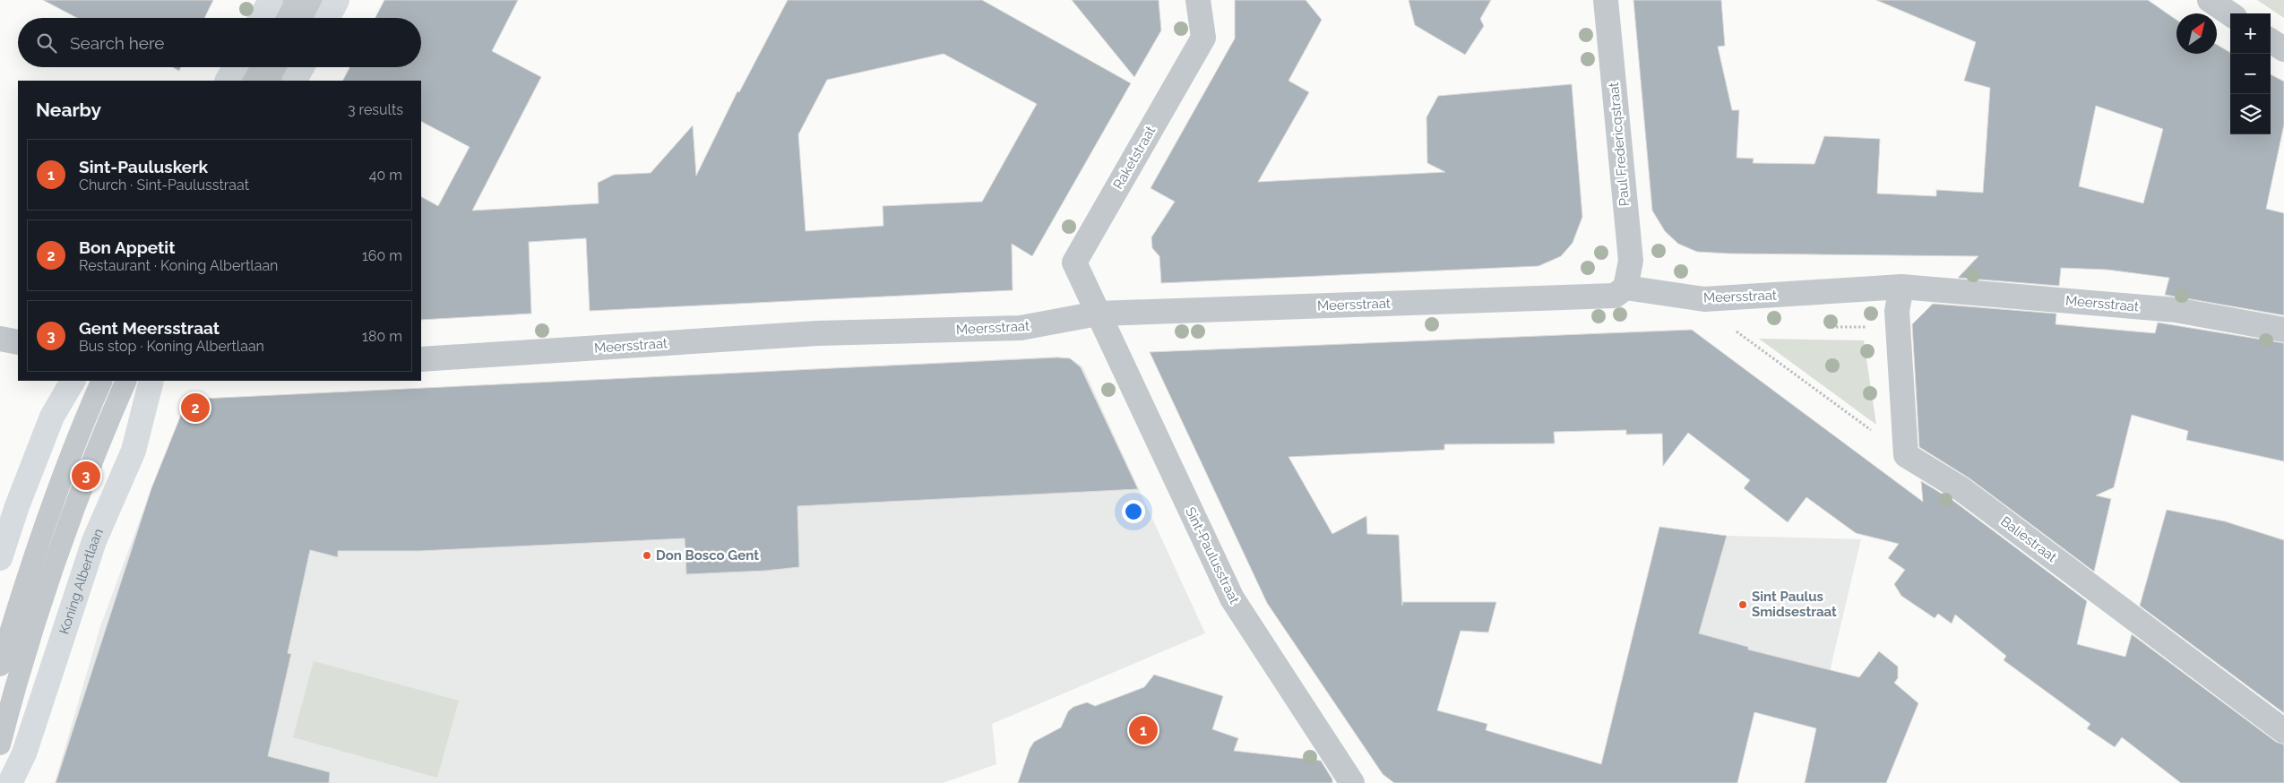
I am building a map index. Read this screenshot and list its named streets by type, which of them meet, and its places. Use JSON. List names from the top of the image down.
{
  "streets": {
    "street": [
      "Paul Fredericqstraat",
      "Raketstraat",
      "Meersstraat",
      "Baliestraat",
      "Sint-Paulusstraat",
      "Koning Albertlaan"
    ]
  },
  "crossings": [
    ["Paul Fredericqstraat", "Meersstraat"],
    ["Raketstraat", "Meersstraat"],
    ["Raketstraat", "Sint-Paulusstraat"],
    ["Meersstraat", "Sint-Paulusstraat"]
  ],
  "places": ["Don Bosco Gent", "Sint Paulus Smidsestraat"],
  "north": "top right",
  "page": {
    "map_buttons": ["+", "−"],
    "search": "Search here",
    "heading": ["Nearby", "3 results"],
    "list": [
      {
        "mark": "1",
        "name": "Sint-Pauluskerk",
        "note": "Church · Sint-Paulusstraat",
        "value": "40 m"
      },
      {
        "mark": "2",
        "name": "Bon Appetit",
        "note": "Restaurant · Koning Albertlaan",
        "value": "160 m"
      },
      {
        "mark": "3",
        "name": "Gent Meersstraat",
        "note": "Bus stop · Koning Albertlaan",
        "value": "180 m"
      }
    ],
    "pins": ["2", "3", "1"]
  }
}
